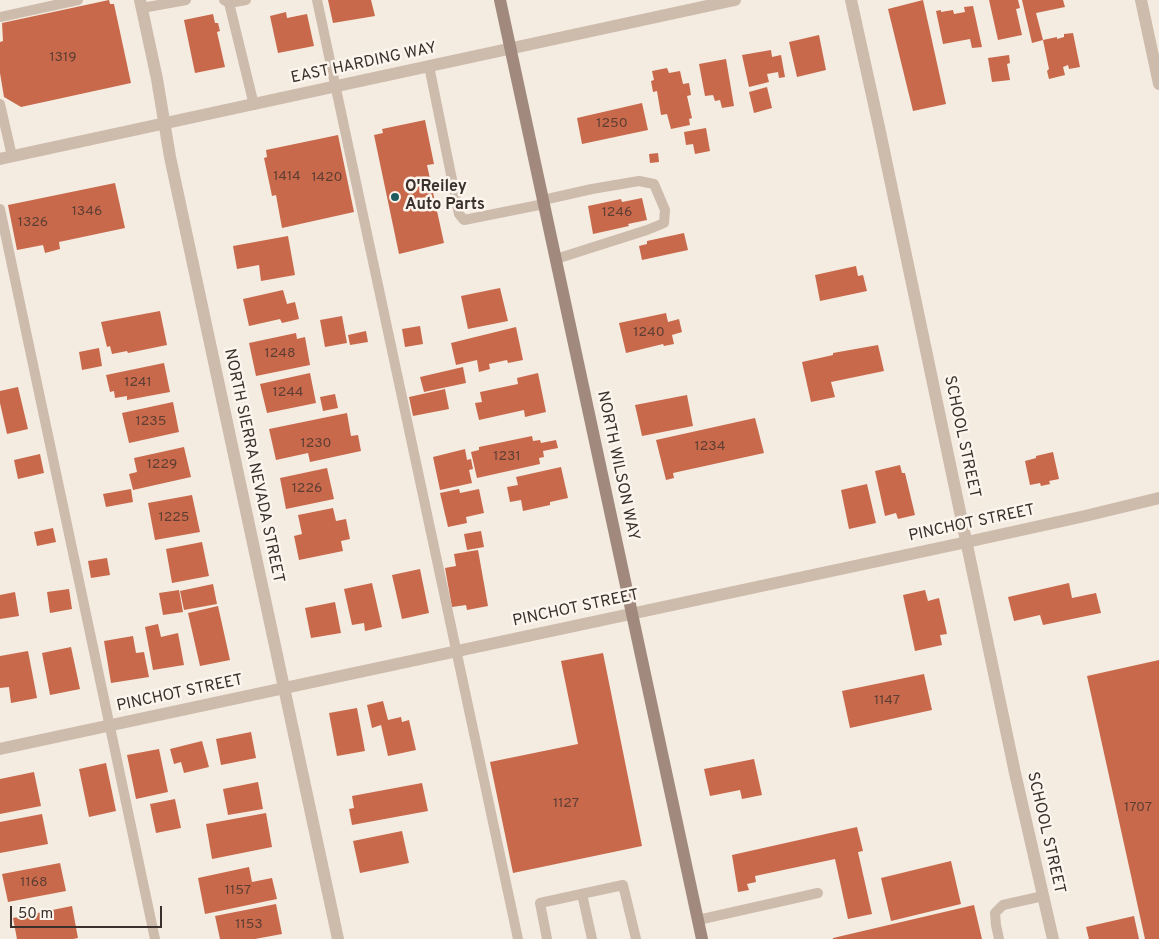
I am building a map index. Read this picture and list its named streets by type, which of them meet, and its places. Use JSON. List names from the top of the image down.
{
  "streets": {
    "main road": ["NORTH WILSON WAY"],
    "street": [
      "EAST HARDING WAY",
      "SCHOOL STREET",
      "NORTH SIERRA NEVADA STREET",
      "PINCHOT STREET"
    ]
  },
  "crossings": [
    ["EAST HARDING WAY", "NORTH SIERRA NEVADA STREET"],
    ["EAST HARDING WAY", "NORTH WILSON WAY"],
    ["SCHOOL STREET", "PINCHOT STREET"],
    ["NORTH SIERRA NEVADA STREET", "PINCHOT STREET"],
    ["NORTH WILSON WAY", "PINCHOT STREET"]
  ],
  "places": ["O'Reiley Auto Parts"],
  "house_numbers": [
    "1319",
    "1250",
    "1414",
    "1420",
    "1346",
    "1246",
    "1326",
    "1240",
    "1248",
    "1241",
    "1244",
    "1235",
    "1230",
    "1234",
    "1231",
    "1229",
    "1226",
    "1225",
    "1147",
    "1127",
    "1707",
    "1168",
    "1157",
    "1153"
  ],
  "scale_bar": "50 m"
}
